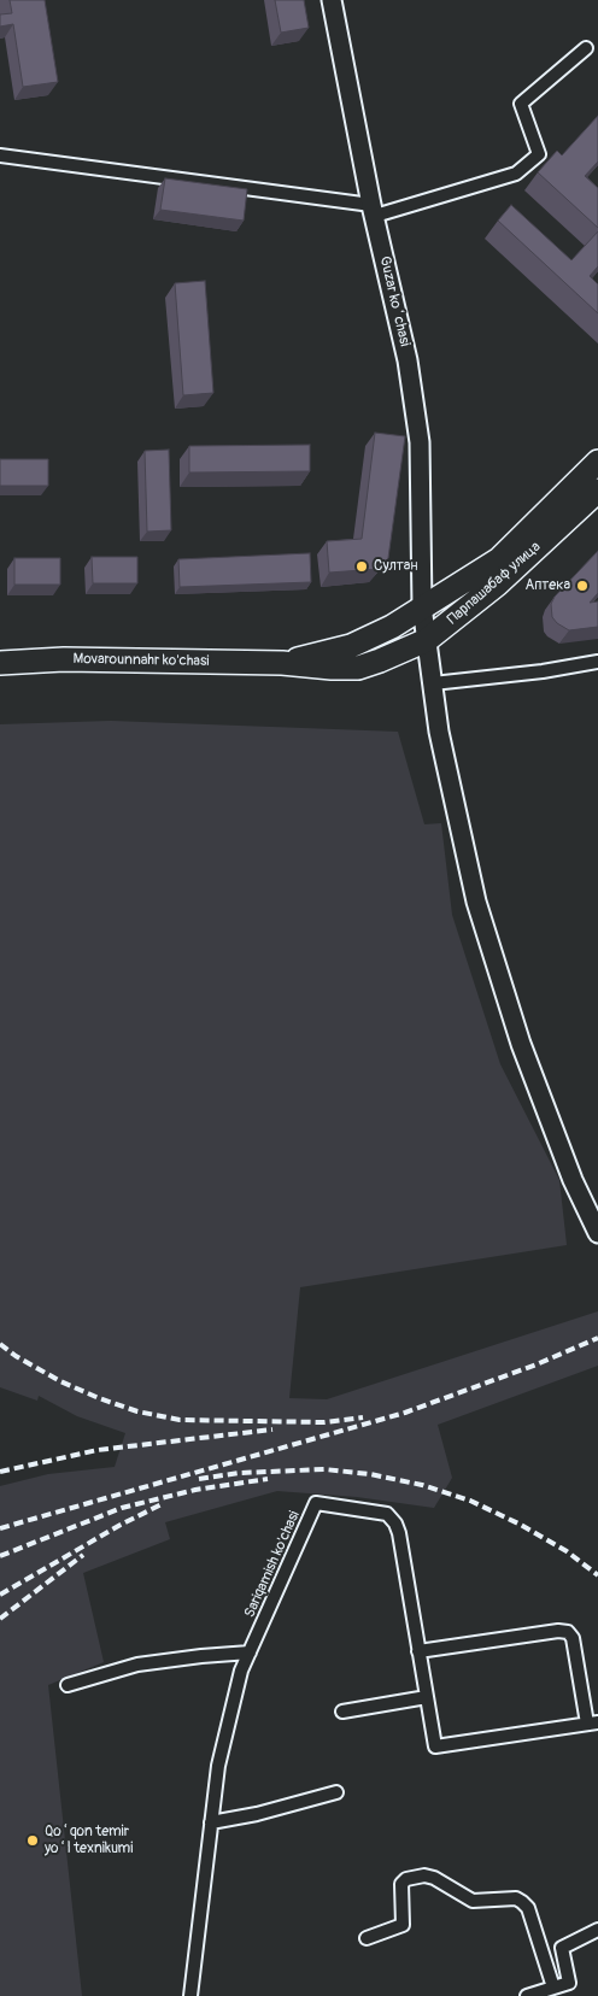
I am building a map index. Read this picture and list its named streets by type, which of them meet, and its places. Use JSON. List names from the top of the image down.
{
  "streets": {
    "highway": ["Парпашабаф улица", "Movarounnahr ko'chasi"],
    "main road": ["Guzar koʻchasi"],
    "street": ["Sariqamish ko'chasi"]
  },
  "crossings": [
    ["Guzar koʻchasi", "Парпашабаф улица"],
    ["Guzar koʻchasi", "Movarounnahr ko'chasi"],
    ["Парпашабаф улица", "Movarounnahr ko'chasi"]
  ],
  "places": ["Султан", "Аптека", "Qoʻqon temir yoʻl texnikumi"]
}
